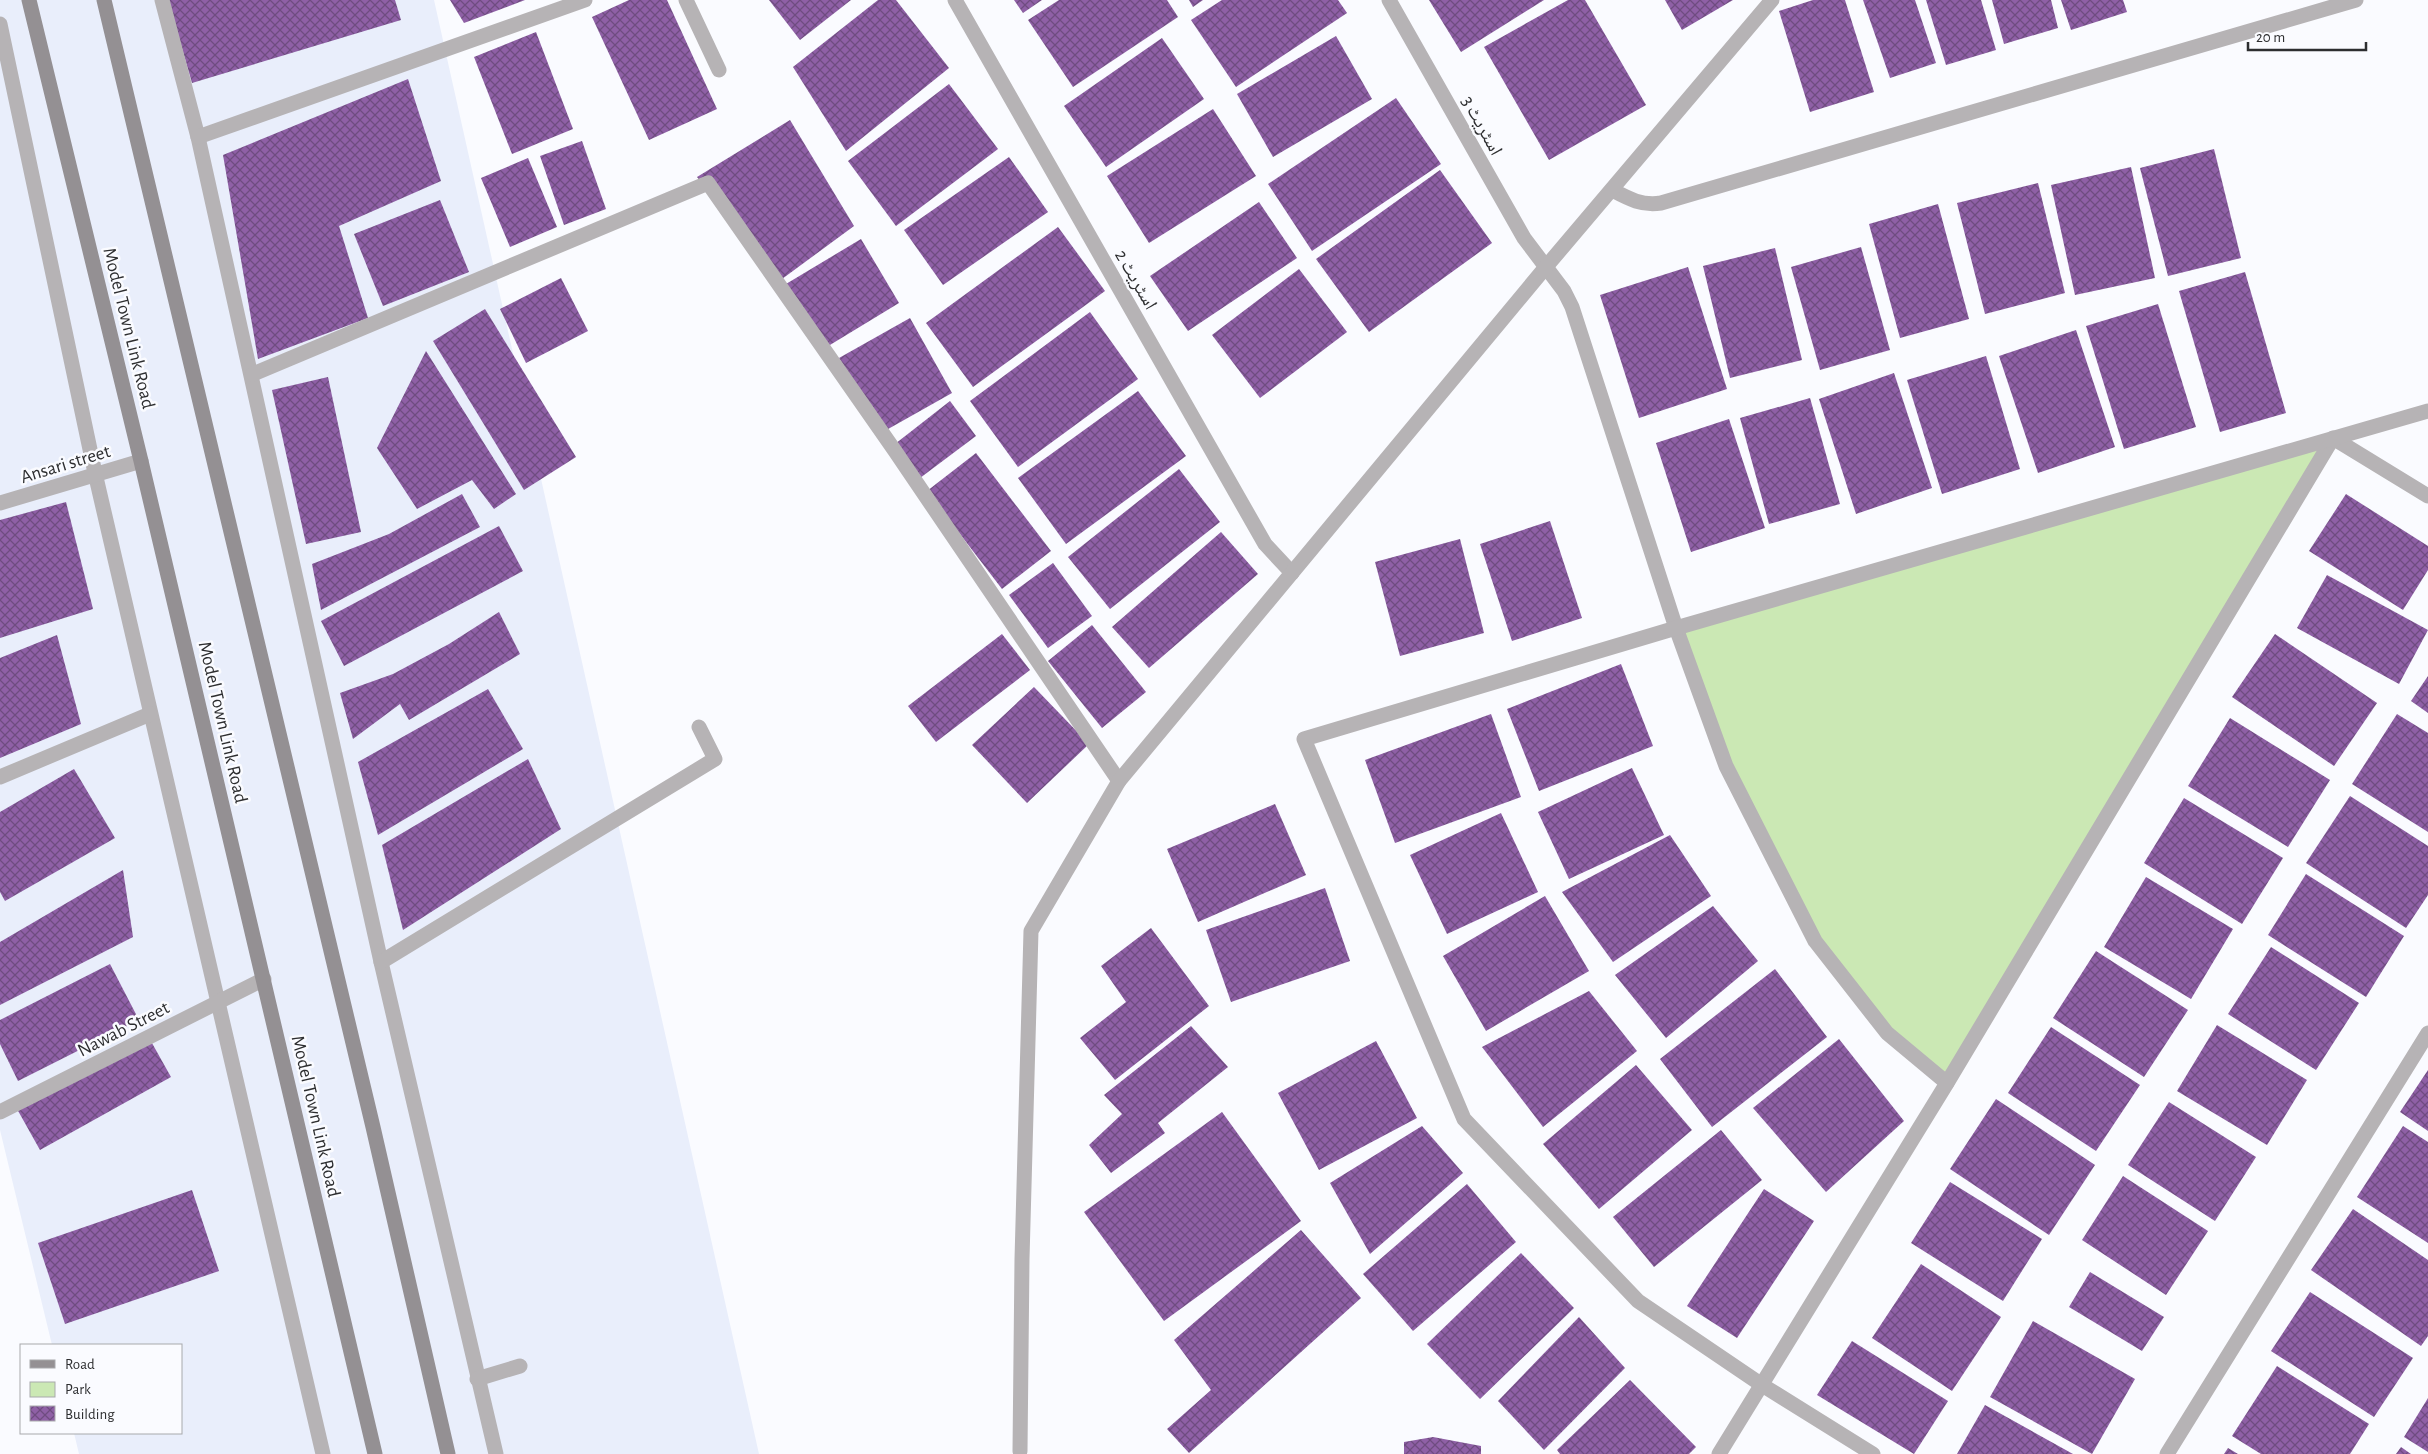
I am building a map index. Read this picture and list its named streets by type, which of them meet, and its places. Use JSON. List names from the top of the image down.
{
  "streets": {
    "main road": ["Model Town Link Road"],
    "street": [
      "اسٹریٹ 3",
      "اسٹریٹ 2",
      "Ansari street",
      "Nawab Street"
    ]
  },
  "crossings": [
    ["Model Town Link Road", "Ansari street"],
    ["Model Town Link Road", "Nawab Street"]
  ],
  "legend": ["Road", "Park", "Building"],
  "scale_bar": "20 m"
}
